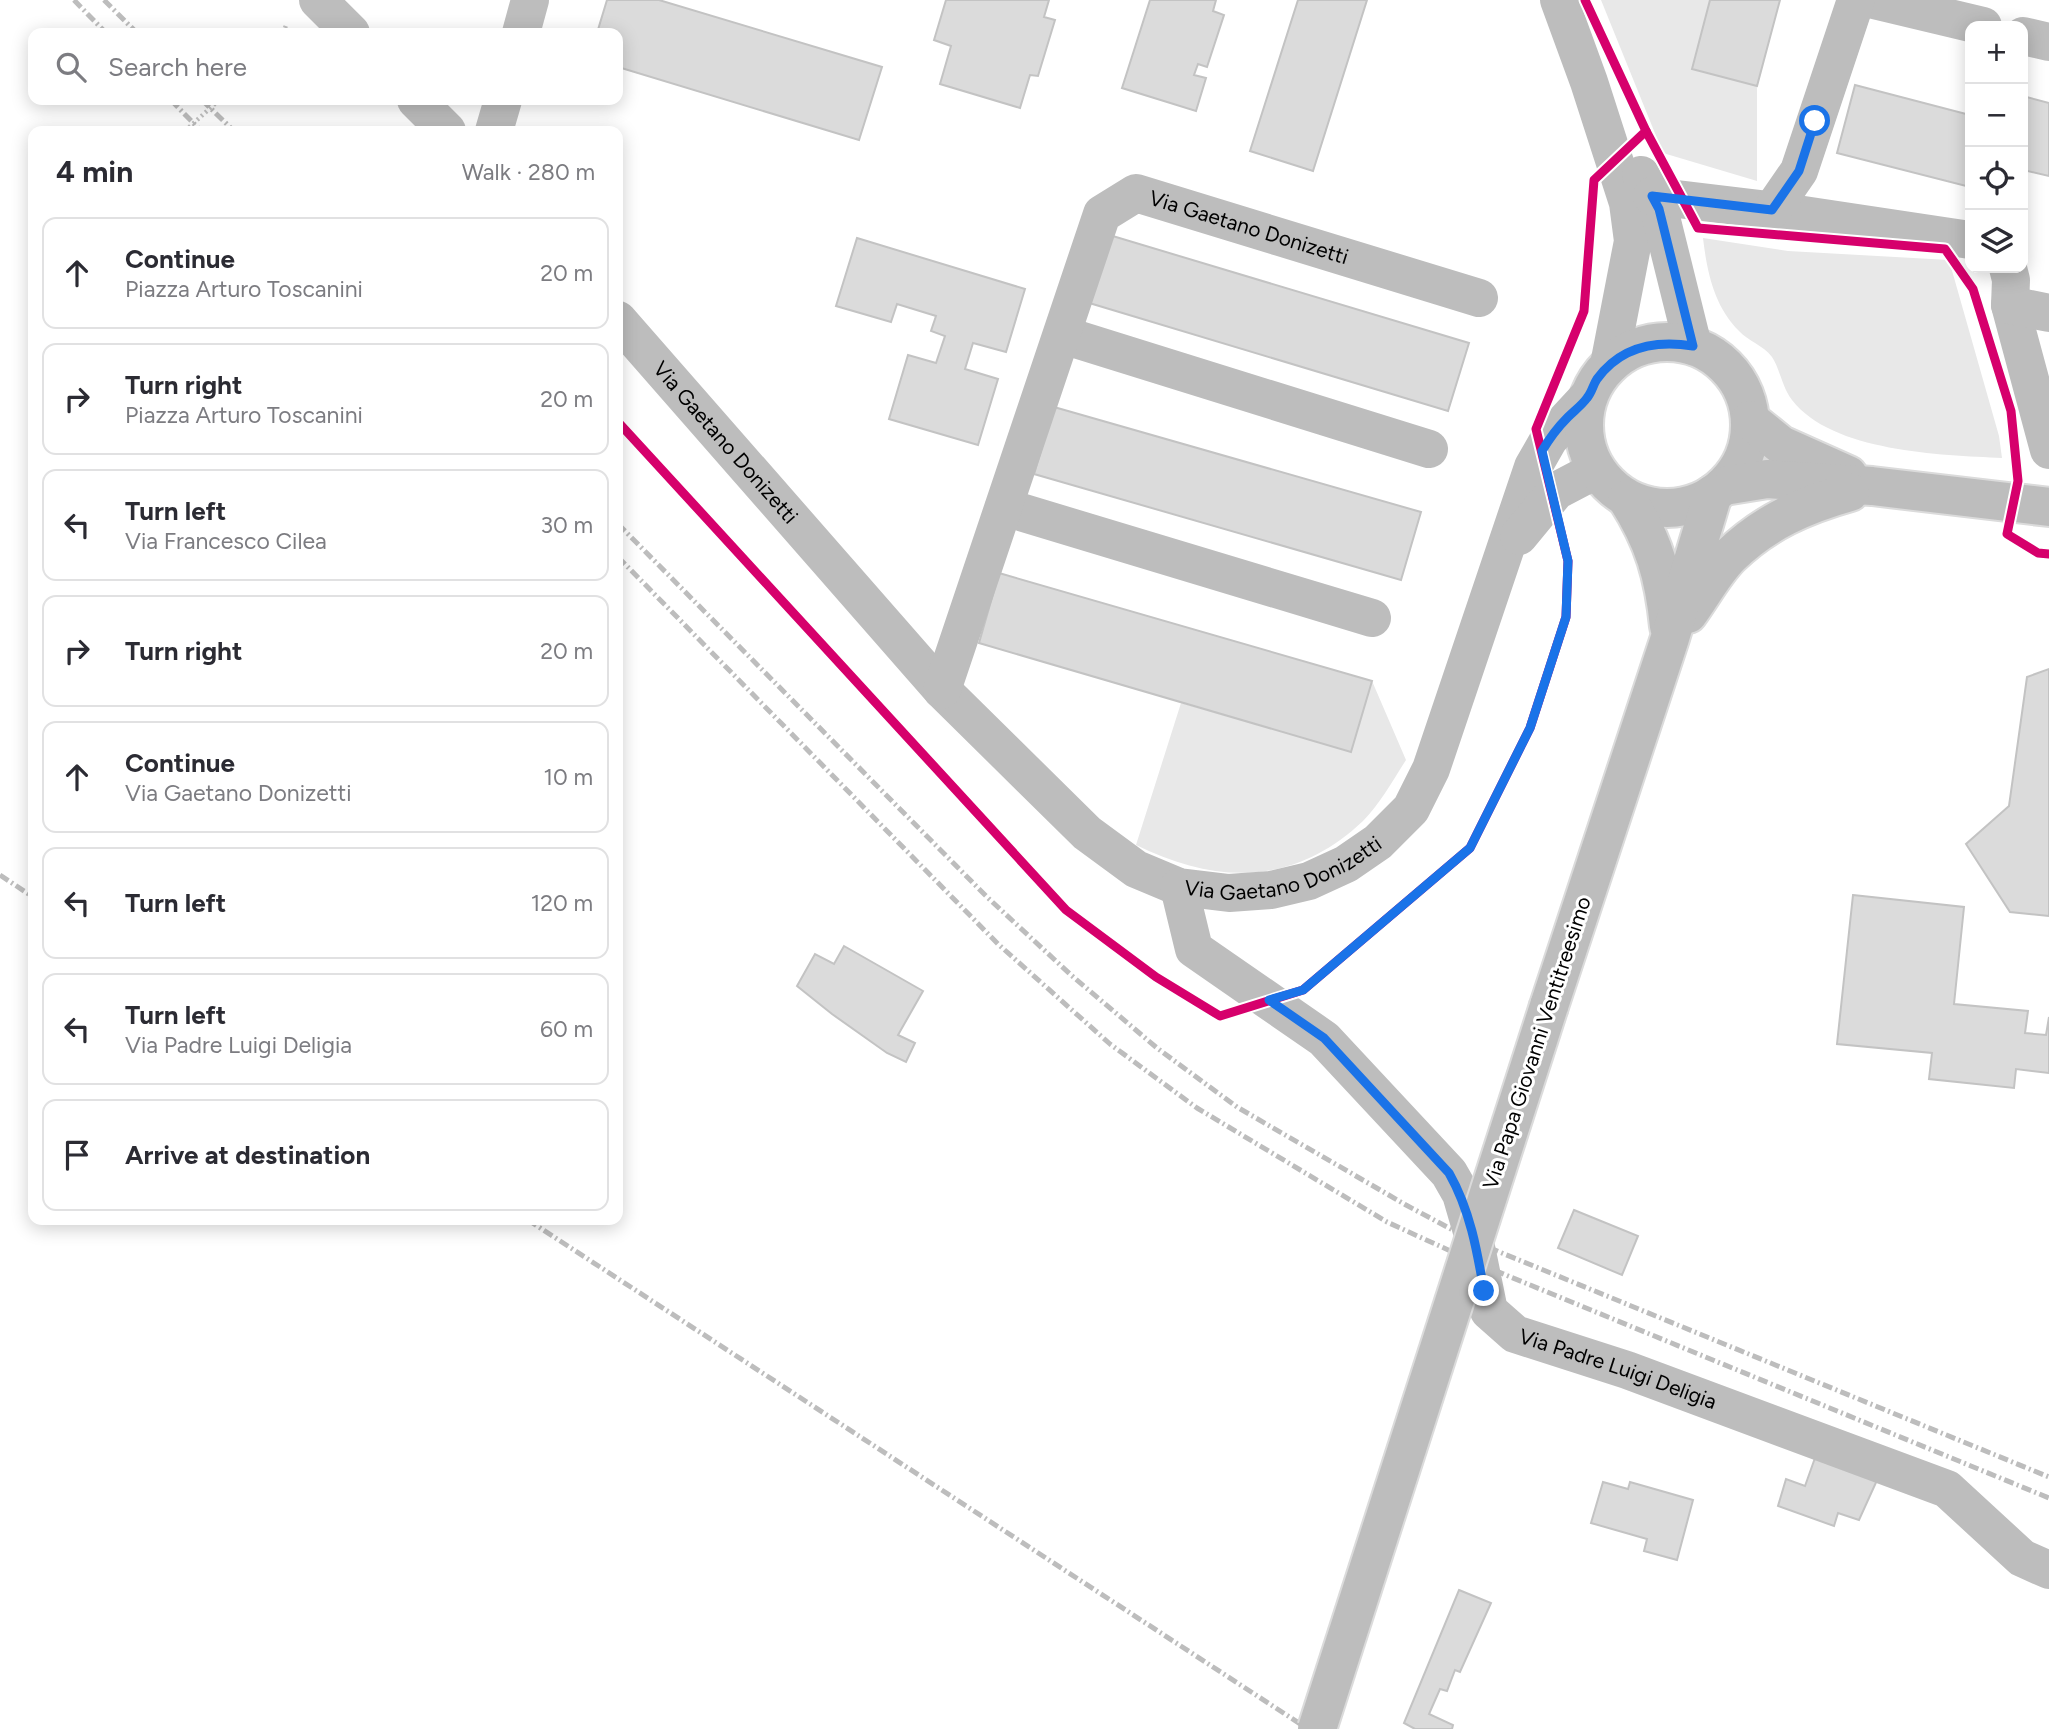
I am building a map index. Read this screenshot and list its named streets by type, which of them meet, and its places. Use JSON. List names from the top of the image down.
{
  "streets": {
    "street": ["Via Gaetano Donizetti", "Via Papa Giovanni Ventitreesimo", "Via Padre Luigi Deligia"]
  },
  "crossings": [
    ["Via Gaetano Donizetti", "Via Papa Giovanni Ventitreesimo"],
    ["Via Gaetano Donizetti", "Via Padre Luigi Deligia"]
  ],
  "page": {
    "map_buttons": ["+", "−"],
    "search": "Search here",
    "heading": ["4 min", "Walk · 280 m"],
    "list": [
      ["Continue", "Piazza Arturo Toscanini", "20 m"],
      ["Turn right", "Piazza Arturo Toscanini", "20 m"],
      ["Turn left", "Via Francesco Cilea", "30 m"],
      ["Turn right", "20 m"],
      ["Continue", "Via Gaetano Donizetti", "10 m"],
      ["Turn left", "120 m"],
      ["Turn left", "Via Padre Luigi Deligia", "60 m"],
      "Arrive at destination"
    ]
  }
}
